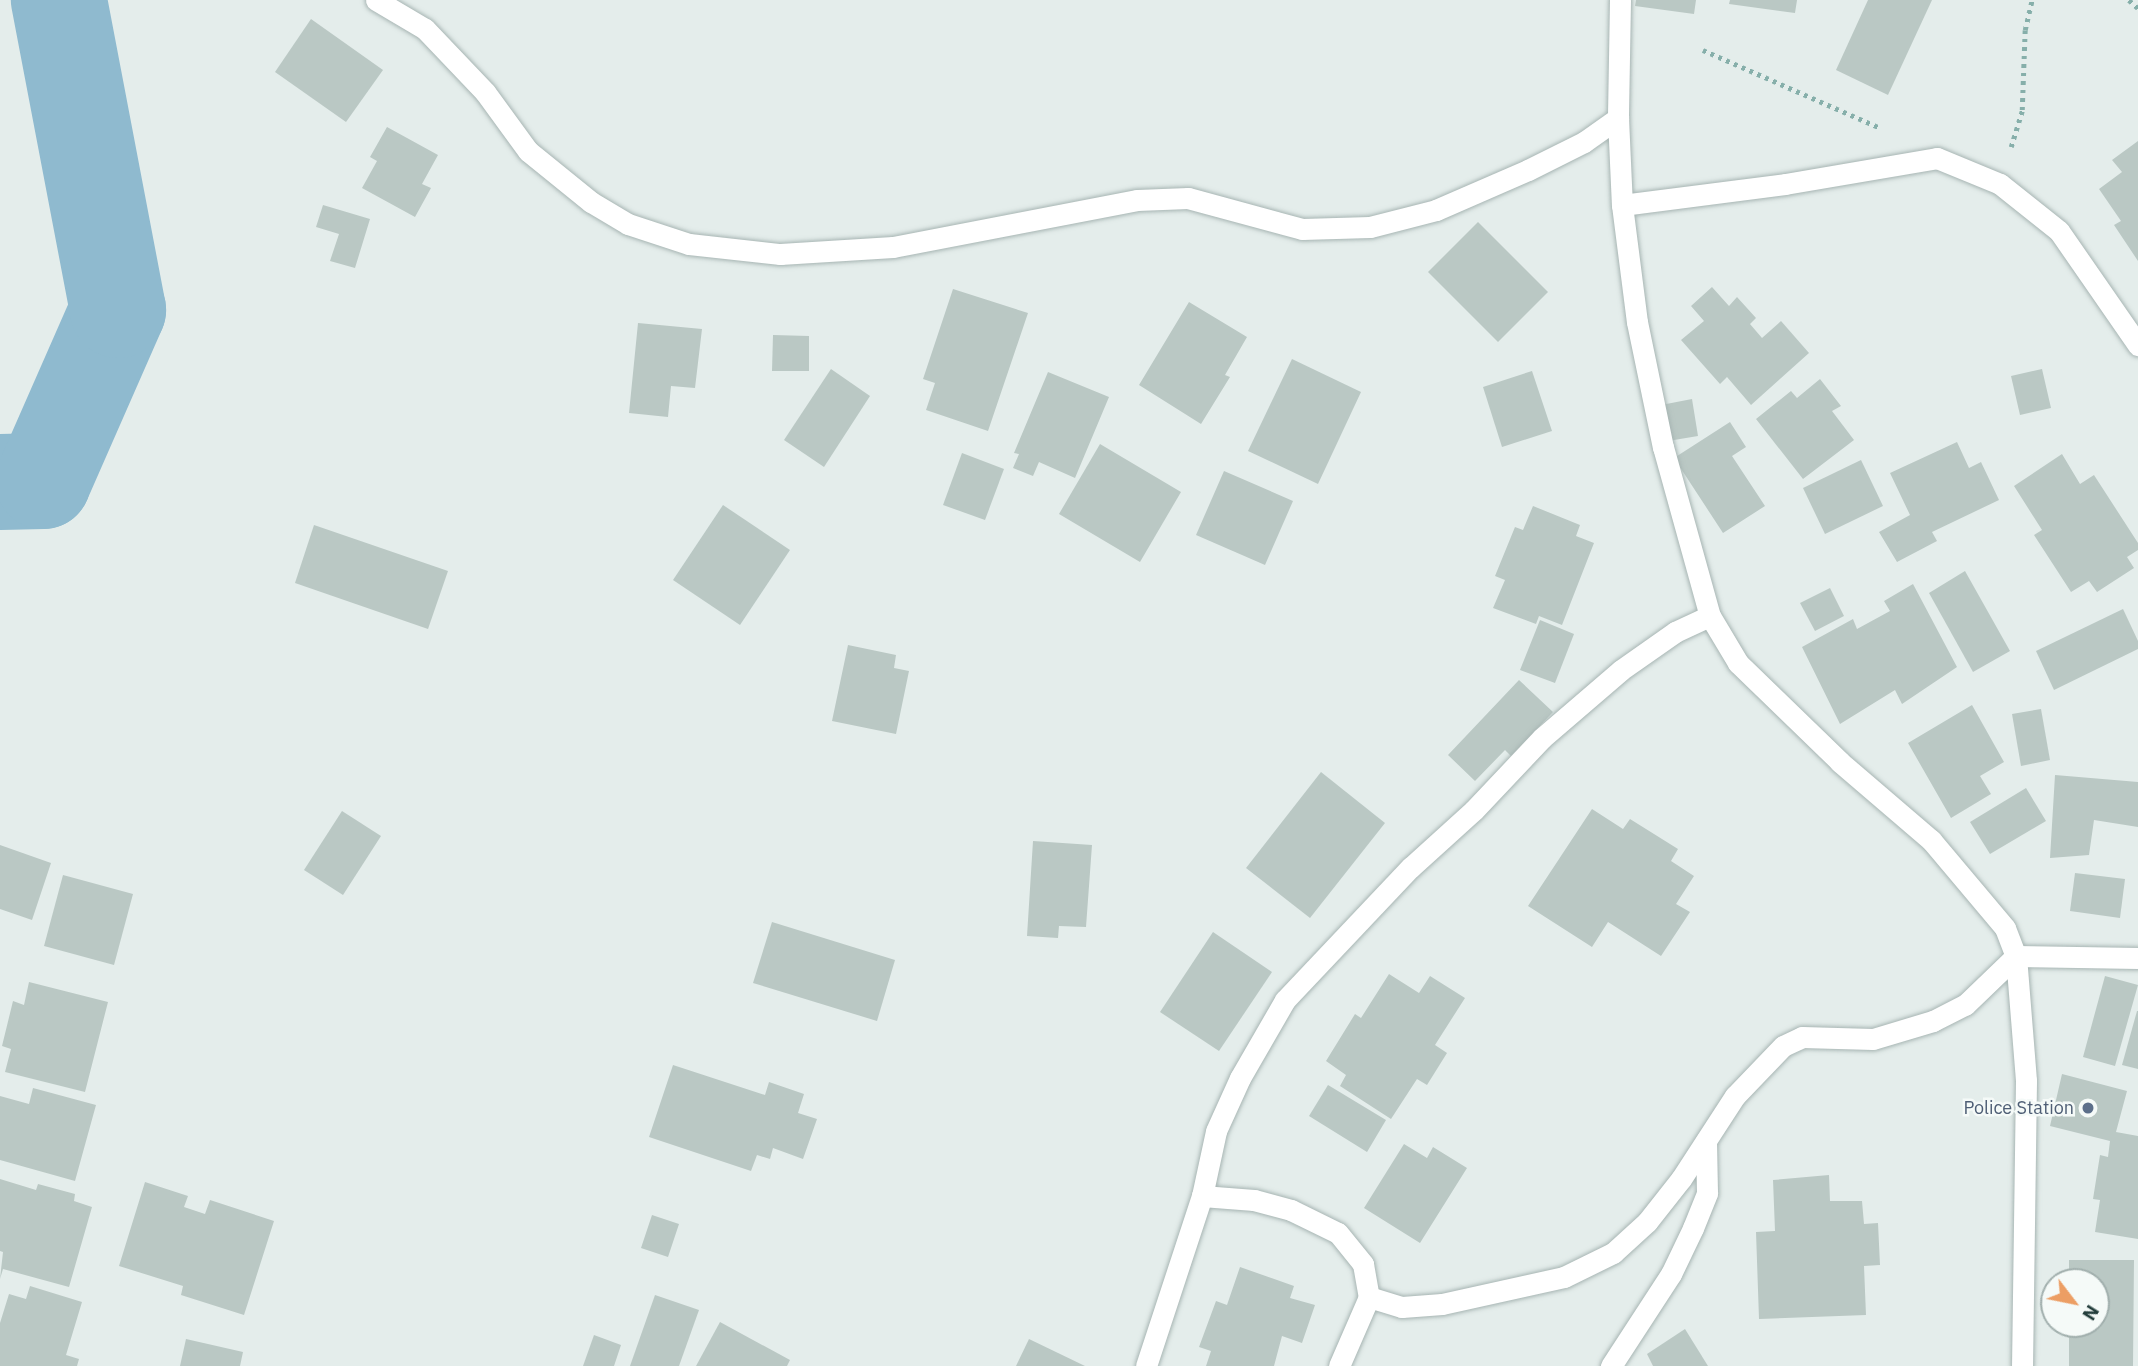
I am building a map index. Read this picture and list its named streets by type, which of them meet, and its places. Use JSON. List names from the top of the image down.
{
  "places": ["Police Station"],
  "north": "bottom right"
}
